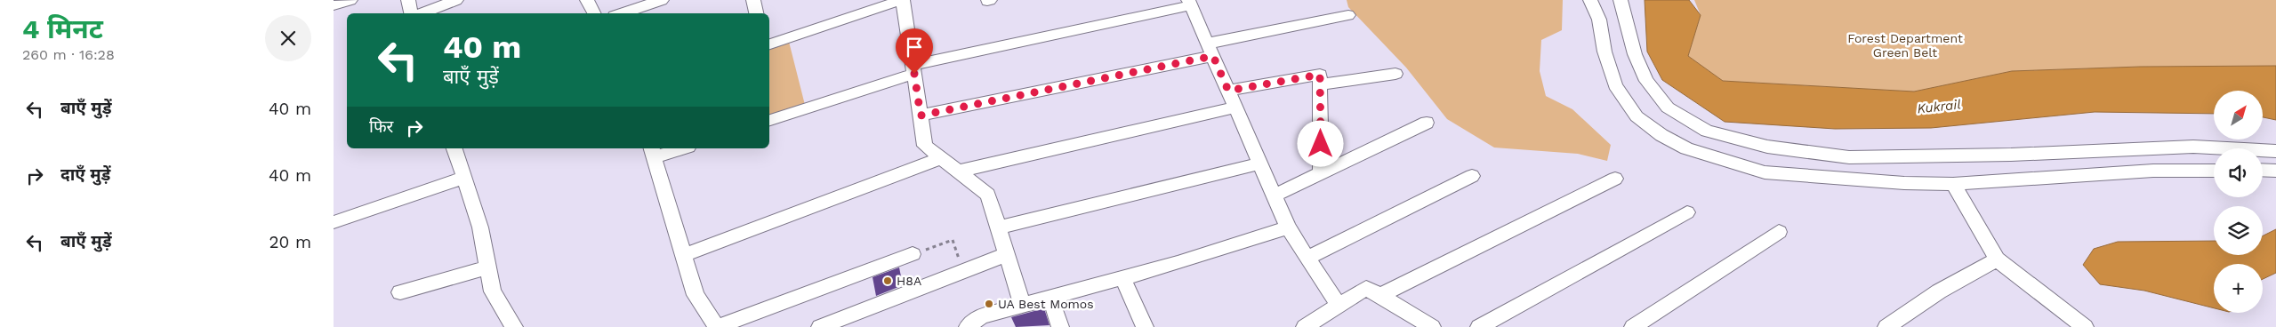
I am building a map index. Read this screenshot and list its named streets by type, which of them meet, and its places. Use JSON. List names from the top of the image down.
{
  "water": ["Kukrail"],
  "parks": ["Forest Department Green Belt"],
  "places": ["H8A", "UA Best Momos"],
  "north": "top right",
  "page": {
    "heading": ["4 मिनट", "260 m · 16:28"],
    "turn": ["40 m", "बाएँ मुड़ें"],
    "list": [
      {
        "name": "बाएँ मुड़ें",
        "value": "40 m"
      },
      {
        "name": "दाएँ मुड़ें",
        "value": "40 m"
      },
      {
        "name": "बाएँ मुड़ें",
        "value": "20 m"
      }
    ],
    "map_buttons": "+",
    "then": "फिर"
  }
}
